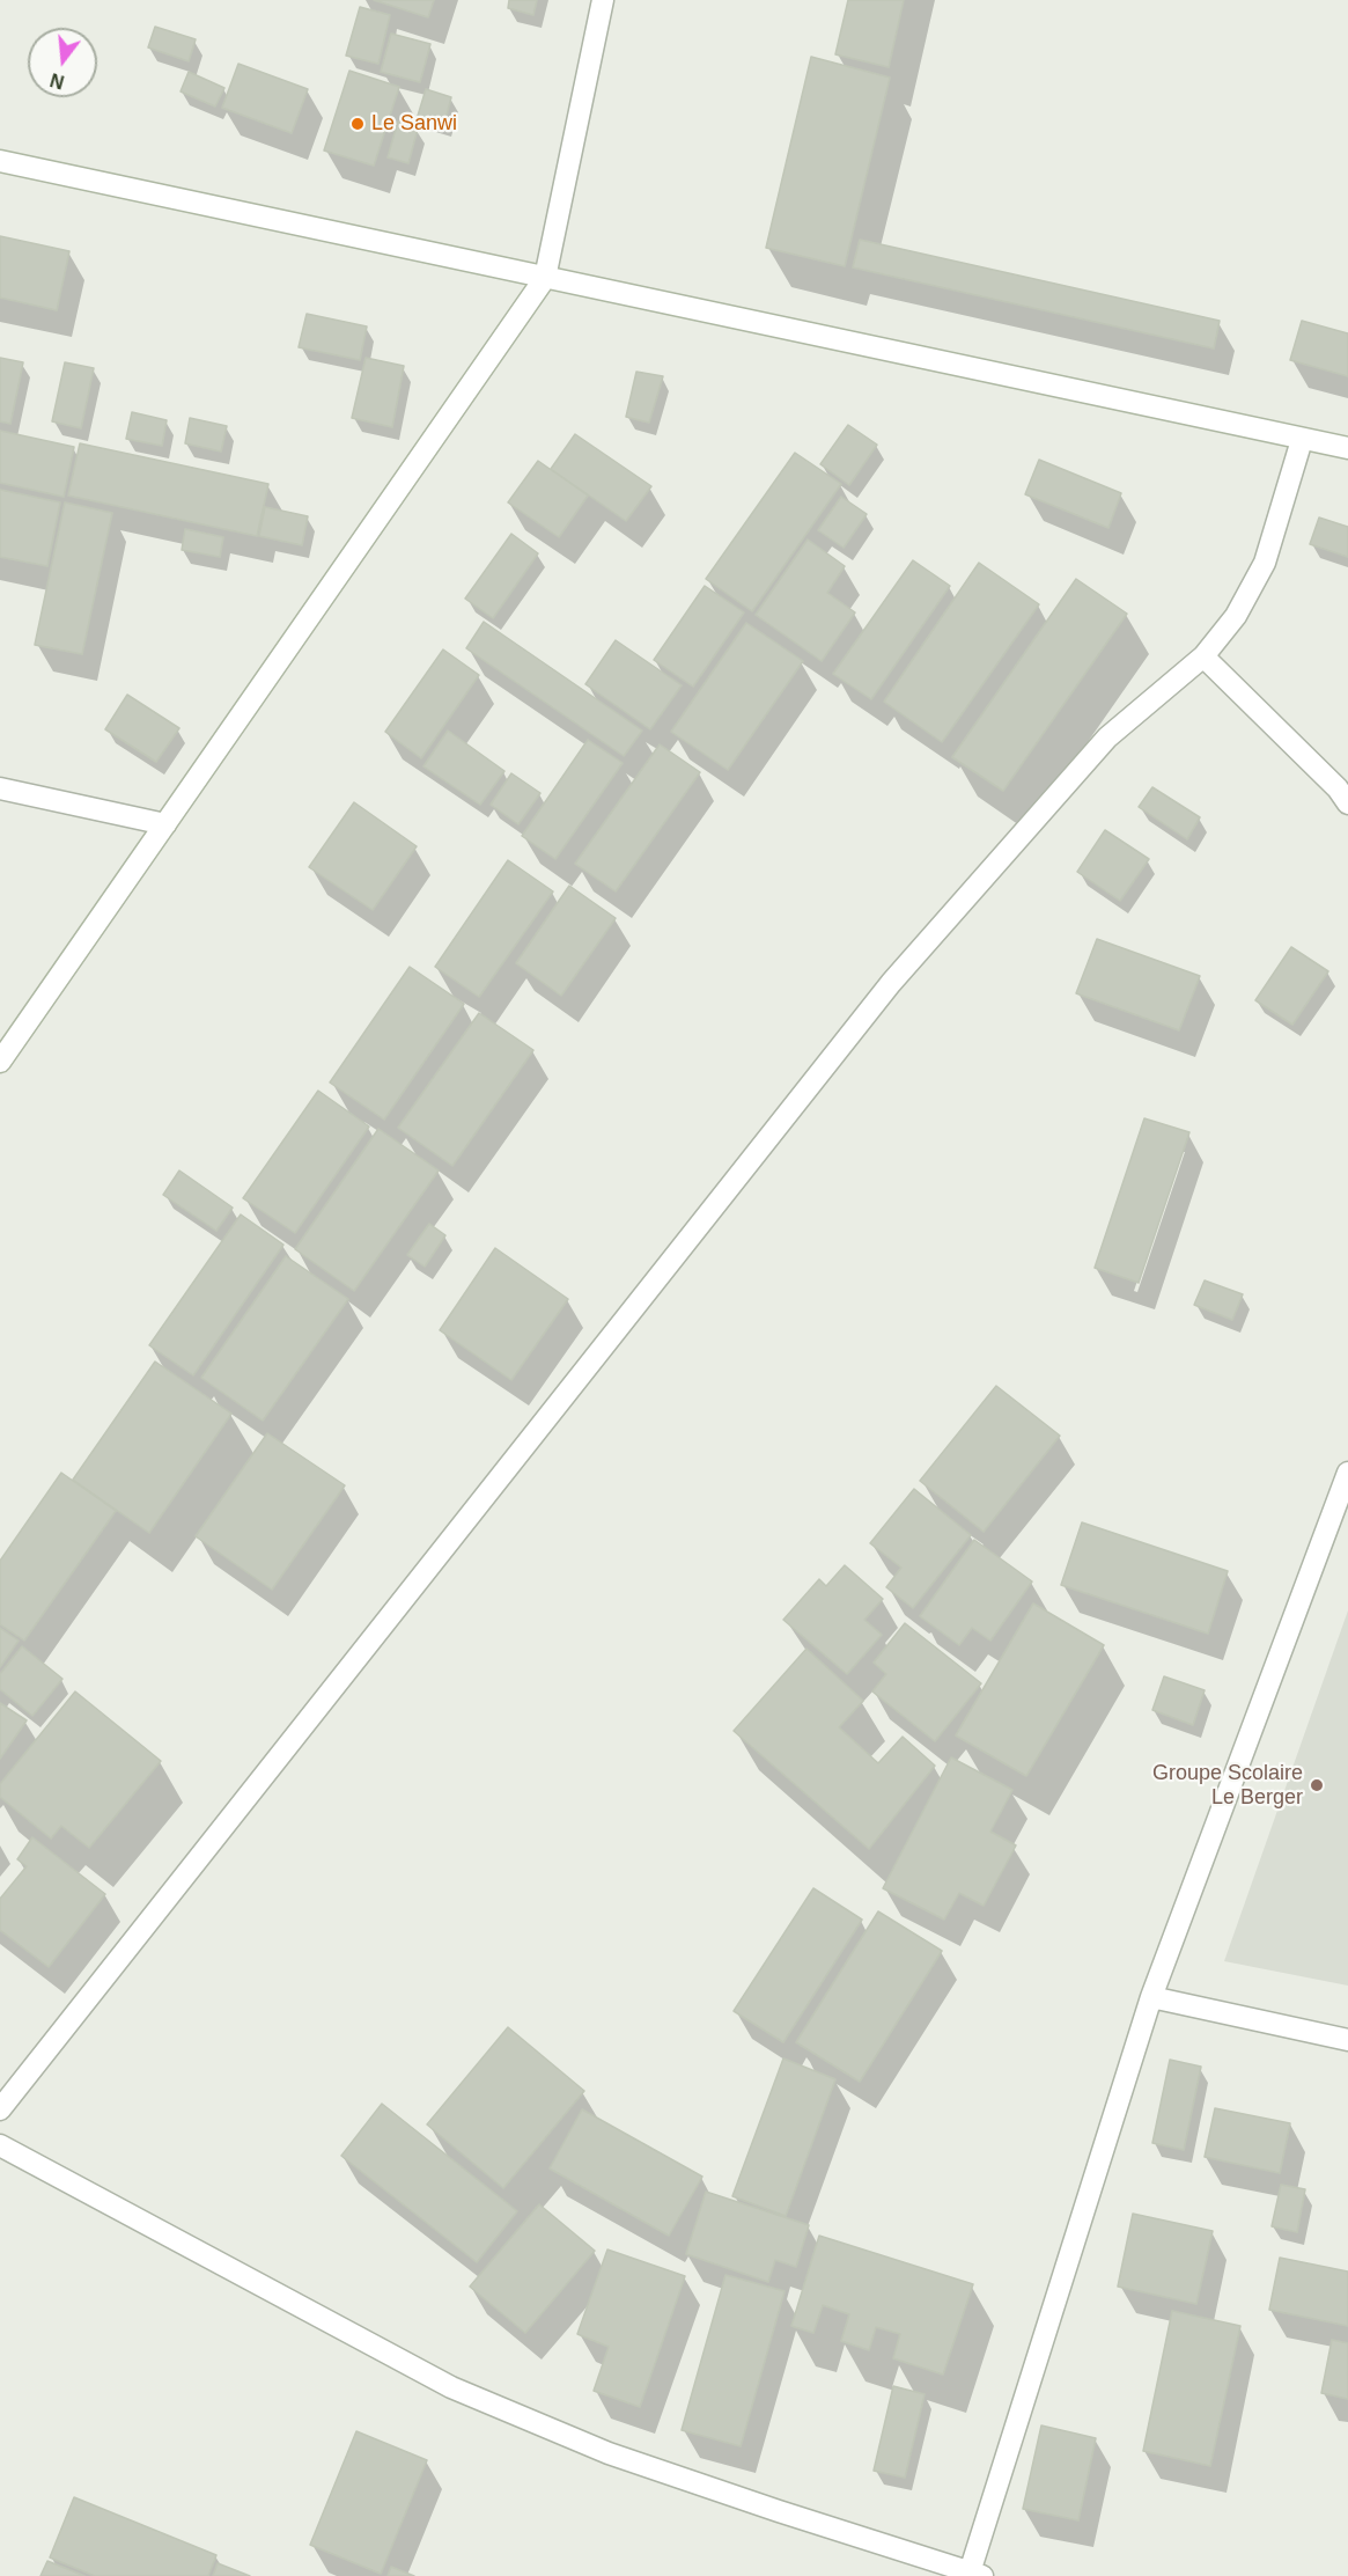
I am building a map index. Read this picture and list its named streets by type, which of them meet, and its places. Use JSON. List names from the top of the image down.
{
  "places": ["Le Sanwi", "Groupe Scolaire Le Berger"],
  "north": "bottom"
}
